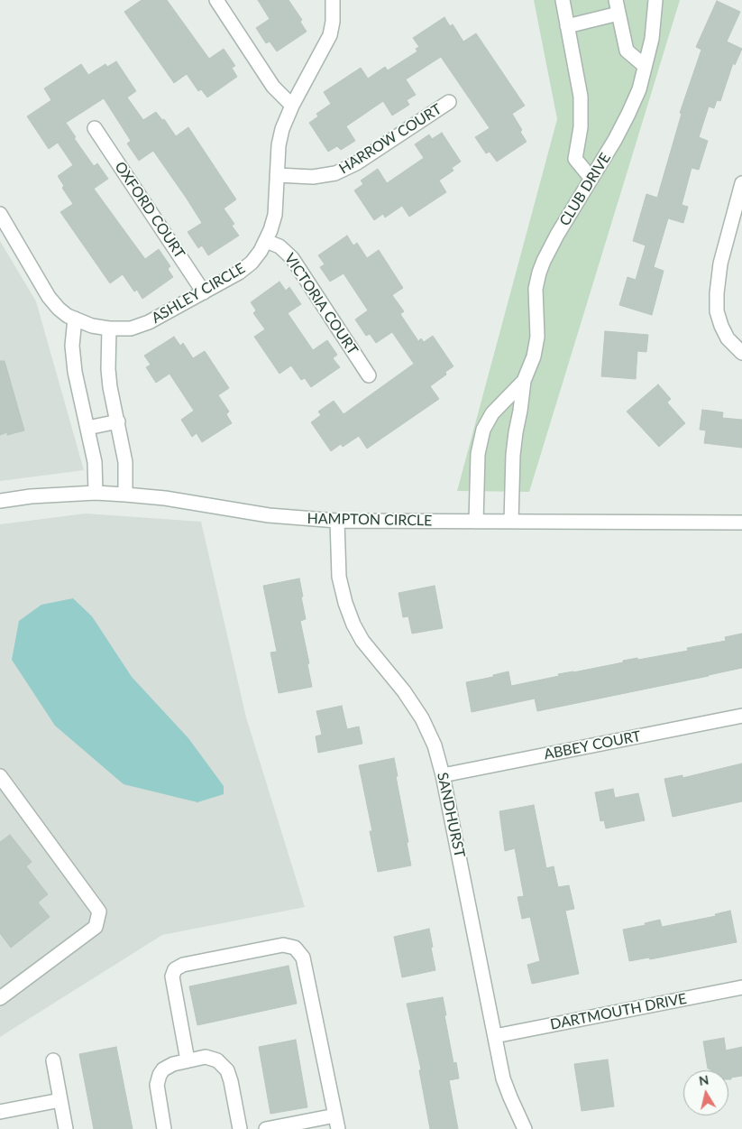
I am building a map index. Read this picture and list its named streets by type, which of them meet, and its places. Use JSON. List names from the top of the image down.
{
  "streets": {
    "street": [
      "HARROW COURT",
      "CLUB DRIVE",
      "OXFORD COURT",
      "ASHLEY CIRCLE",
      "VICTORIA COURT",
      "HAMPTON CIRCLE",
      "ABBEY COURT",
      "SANDHURST",
      "DARTMOUTH DRIVE"
    ]
  },
  "crossings": [
    ["HARROW COURT", "ASHLEY CIRCLE"],
    ["CLUB DRIVE", "HAMPTON CIRCLE"],
    ["OXFORD COURT", "ASHLEY CIRCLE"],
    ["ASHLEY CIRCLE", "VICTORIA COURT"],
    ["HAMPTON CIRCLE", "SANDHURST"],
    ["ABBEY COURT", "SANDHURST"],
    ["SANDHURST", "DARTMOUTH DRIVE"]
  ],
  "north": "top"
}
